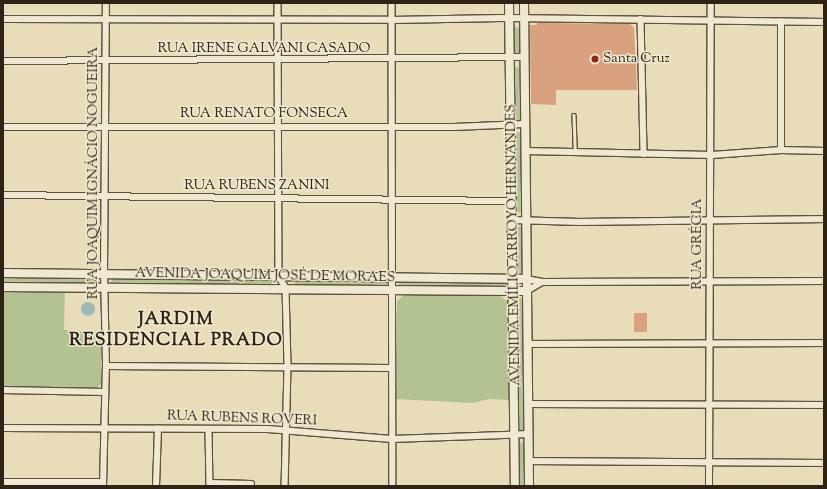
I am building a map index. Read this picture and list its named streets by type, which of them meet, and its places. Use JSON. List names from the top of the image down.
{
  "streets": {
    "street": [
      "RUA IRENE GALVANI CASADO",
      "RUA RENATO FONSECA",
      "RUA JOAQUIM IGNÁCIO NOGUEIRA",
      "RUA RUBENS ZANINI",
      "RUA GRÉCIA",
      "AVENIDA EMÍLIO ARROYO HERNANDES",
      "AVENIDA JOAQUIM JOSÉ DE MORAES",
      "RUA RUBENS ROVERI"
    ]
  },
  "crossings": [
    ["RUA IRENE GALVANI CASADO", "RUA JOAQUIM IGNÁCIO NOGUEIRA"],
    ["RUA IRENE GALVANI CASADO", "AVENIDA EMÍLIO ARROYO HERNANDES"],
    ["RUA RENATO FONSECA", "RUA JOAQUIM IGNÁCIO NOGUEIRA"],
    ["RUA RENATO FONSECA", "AVENIDA EMÍLIO ARROYO HERNANDES"],
    ["RUA JOAQUIM IGNÁCIO NOGUEIRA", "RUA RUBENS ZANINI"],
    ["RUA JOAQUIM IGNÁCIO NOGUEIRA", "AVENIDA JOAQUIM JOSÉ DE MORAES"],
    ["RUA JOAQUIM IGNÁCIO NOGUEIRA", "RUA RUBENS ROVERI"],
    ["RUA RUBENS ZANINI", "AVENIDA EMÍLIO ARROYO HERNANDES"],
    ["AVENIDA EMÍLIO ARROYO HERNANDES", "AVENIDA JOAQUIM JOSÉ DE MORAES"],
    ["AVENIDA EMÍLIO ARROYO HERNANDES", "RUA RUBENS ROVERI"]
  ],
  "districts": ["JARDIM RESIDENCIAL PRADO"],
  "places": ["Santa Cruz"]
}
